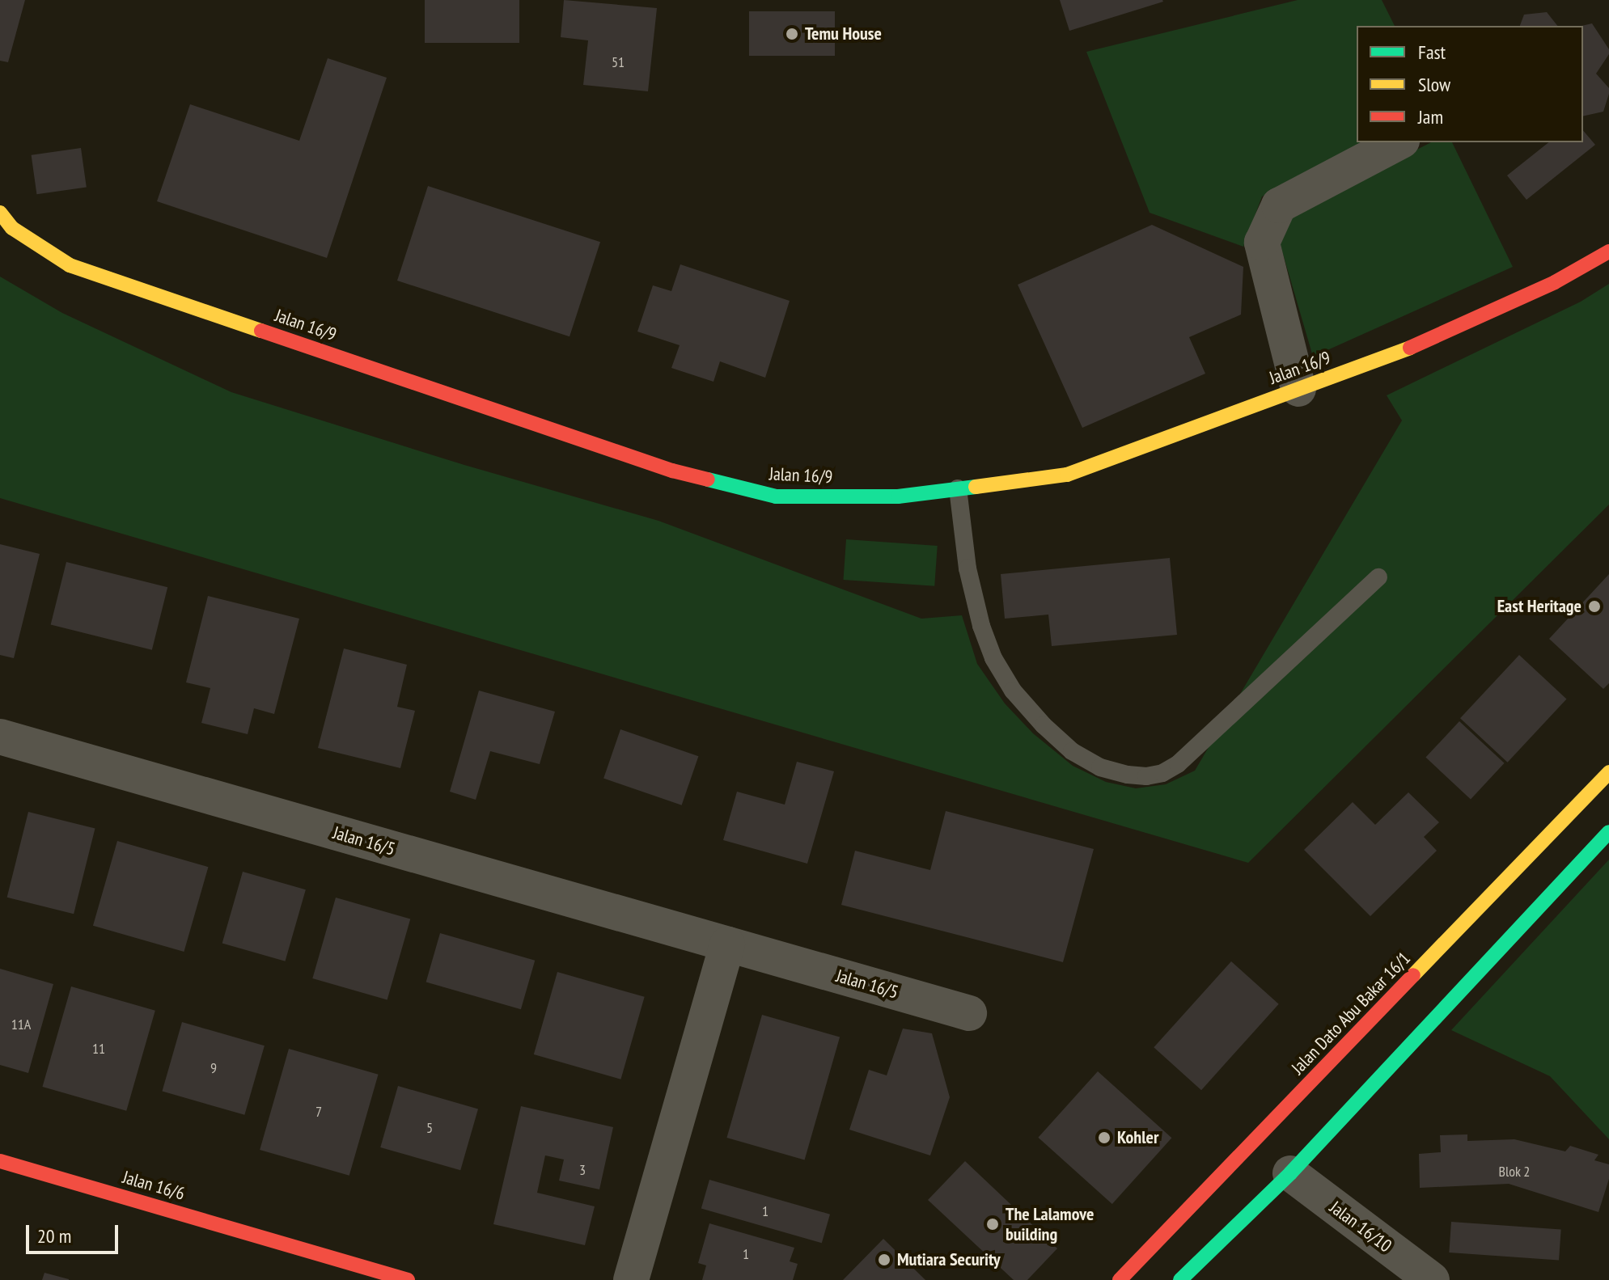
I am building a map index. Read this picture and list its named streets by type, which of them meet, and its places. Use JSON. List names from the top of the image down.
{
  "streets": {
    "street": [
      "Jalan 16/9",
      "Jalan 16/5",
      "Jalan Dato Abu Bakar 16/1",
      "Jalan 16/6",
      "Jalan 16/10"
    ]
  },
  "places": [
    "Temu House",
    "East Heritage",
    "Kohler",
    "The Lalamove building",
    "Mutiara Security"
  ],
  "house_numbers": [
    "51",
    "11A",
    "11",
    "9",
    "7",
    "5",
    "3",
    "Blok 2",
    "1",
    "1"
  ],
  "legend": ["Fast", "Slow", "Jam"],
  "scale_bar": "20 m"
}
